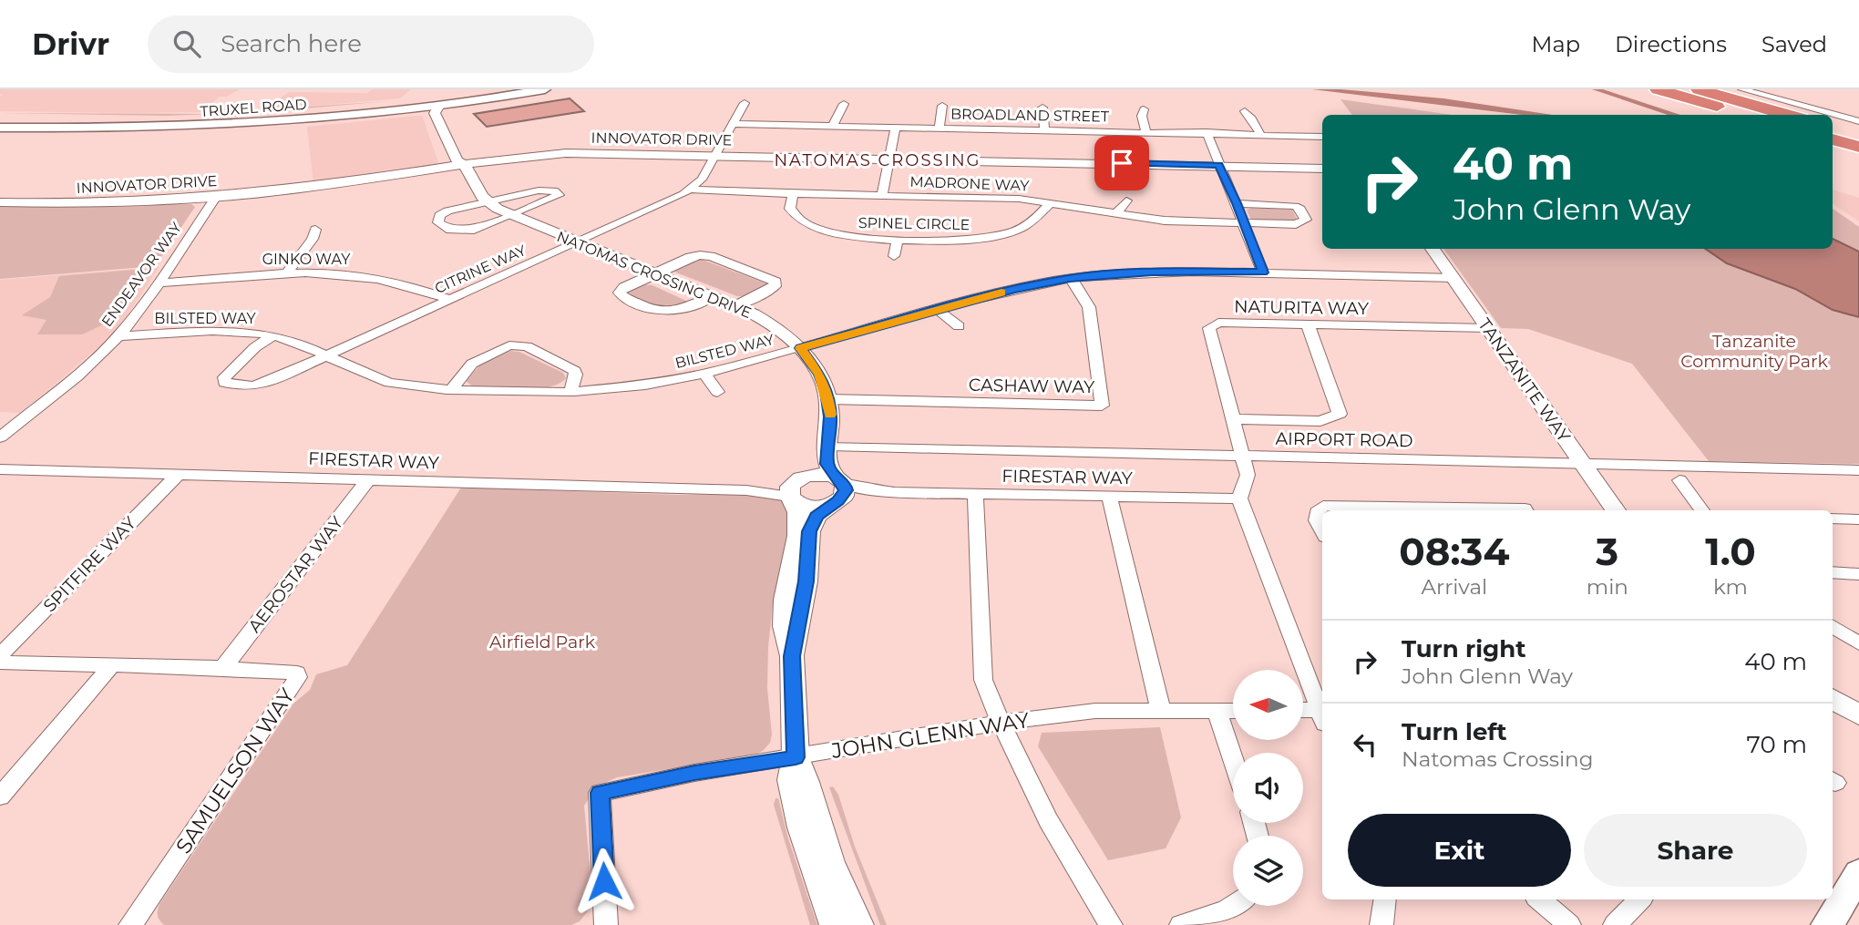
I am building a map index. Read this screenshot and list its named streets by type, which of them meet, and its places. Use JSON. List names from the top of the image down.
{
  "streets": {
    "main road": ["TRUXEL ROAD"],
    "street": [
      "BROADLAND STREET",
      "INNOVATOR DRIVE",
      "MADRONE WAY",
      "SPINEL CIRCLE",
      "GINKO WAY",
      "CITRINE WAY",
      "ENDEAVOR WAY",
      "NATOMAS CROSSING DRIVE",
      "NATURITA WAY",
      "BILSTED WAY",
      "TANZANITE WAY",
      "CASHAW WAY",
      "AIRPORT ROAD",
      "FIRESTAR WAY",
      "SPITFIRE WAY",
      "AEROSTAR WAY",
      "JOHN GLENN WAY",
      "SAMUELSON WAY"
    ]
  },
  "crossings": [
    ["TRUXEL ROAD", "NATOMAS CROSSING DRIVE"],
    ["BROADLAND STREET", "CITRINE WAY"],
    ["INNOVATOR DRIVE", "CITRINE WAY"],
    ["INNOVATOR DRIVE", "ENDEAVOR WAY"],
    ["INNOVATOR DRIVE", "NATOMAS CROSSING DRIVE"],
    ["MADRONE WAY", "SPINEL CIRCLE"],
    ["MADRONE WAY", "CITRINE WAY"],
    ["GINKO WAY", "CITRINE WAY"],
    ["GINKO WAY", "ENDEAVOR WAY"],
    ["CITRINE WAY", "NATOMAS CROSSING DRIVE"],
    ["CITRINE WAY", "BILSTED WAY"],
    ["ENDEAVOR WAY", "BILSTED WAY"],
    ["NATOMAS CROSSING DRIVE", "BILSTED WAY"],
    ["NATOMAS CROSSING DRIVE", "CASHAW WAY"],
    ["NATOMAS CROSSING DRIVE", "AIRPORT ROAD"],
    ["NATOMAS CROSSING DRIVE", "FIRESTAR WAY"],
    ["NATURITA WAY", "TANZANITE WAY"],
    ["NATURITA WAY", "AIRPORT ROAD"],
    ["NATURITA WAY", "FIRESTAR WAY"],
    ["BILSTED WAY", "TANZANITE WAY"],
    ["BILSTED WAY", "CASHAW WAY"],
    ["TANZANITE WAY", "AIRPORT ROAD"],
    ["FIRESTAR WAY", "SPITFIRE WAY"],
    ["FIRESTAR WAY", "AEROSTAR WAY"],
    ["AEROSTAR WAY", "SAMUELSON WAY"]
  ],
  "districts": ["NATOMAS CROSSING"],
  "parks": ["Tanzanite Community Park", "Airfield Park"],
  "north": "left",
  "page": {
    "header": "Drivr",
    "search": "Search here",
    "nav": ["Map", "Directions", "Saved"],
    "turn": ["40 m", "John Glenn Way"],
    "eta": [
      "08:34",
      "Arrival",
      "3",
      "min",
      "1.0",
      "km"
    ],
    "list": [
      {
        "name": "Turn right",
        "note": "John Glenn Way",
        "value": "40 m"
      },
      {
        "name": "Turn left",
        "note": "Natomas Crossing",
        "value": "70 m"
      }
    ],
    "buttons": ["Exit", "Share"]
  }
}
